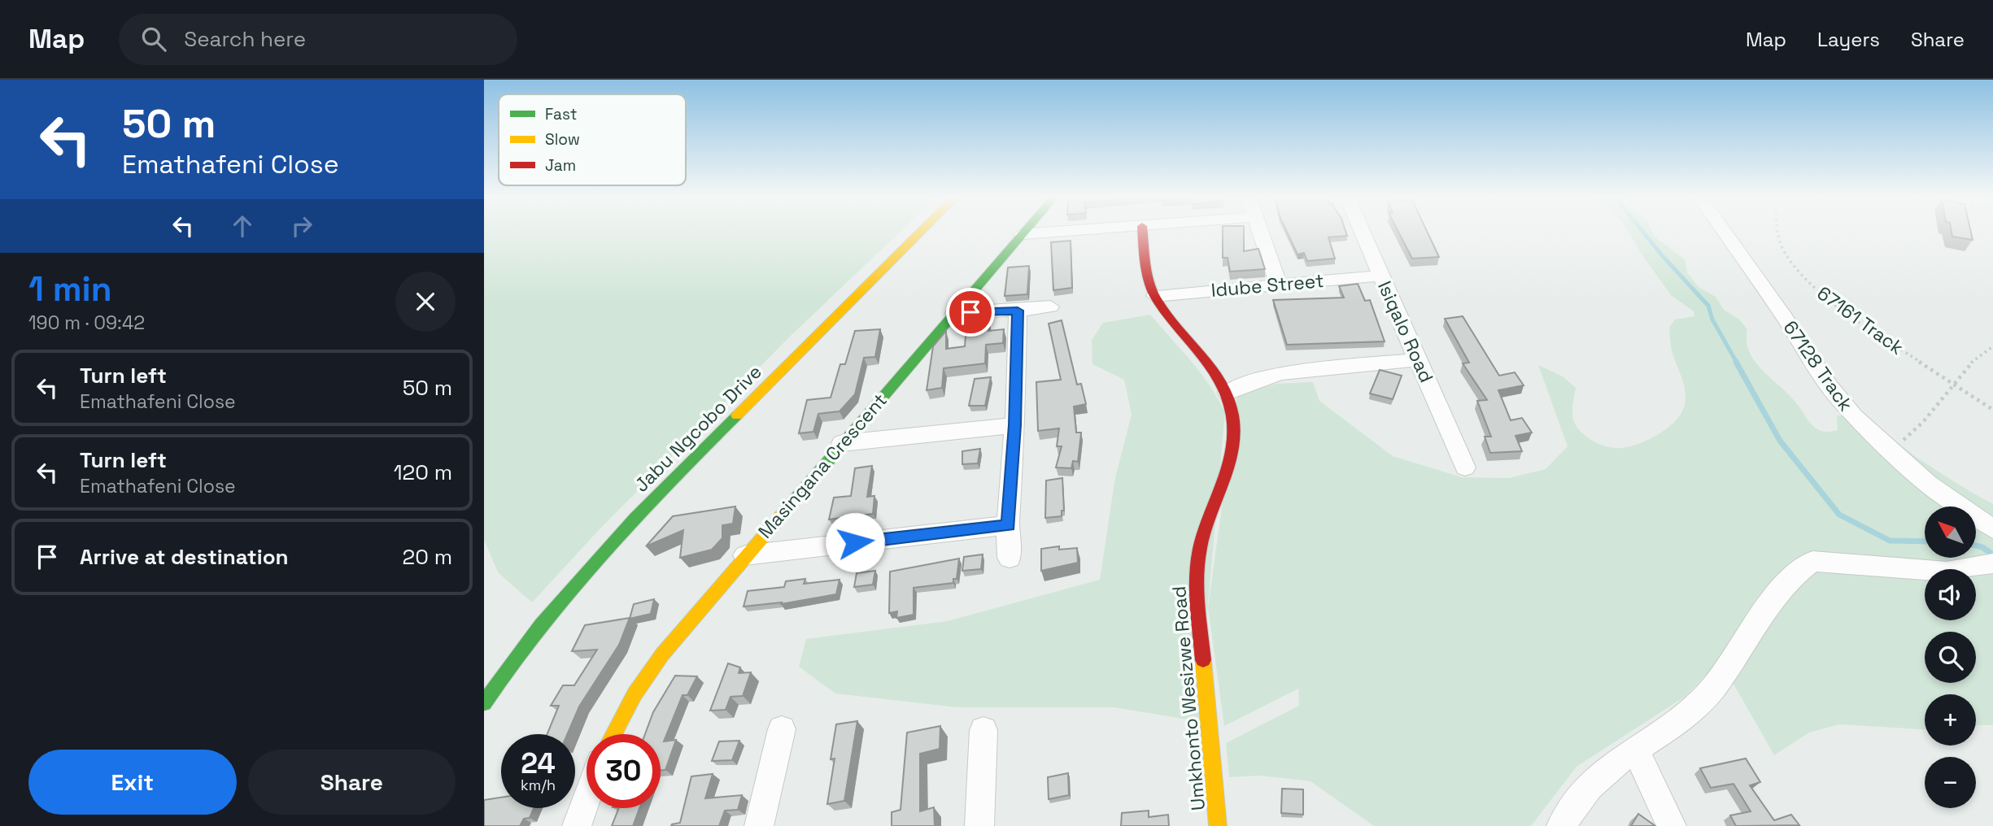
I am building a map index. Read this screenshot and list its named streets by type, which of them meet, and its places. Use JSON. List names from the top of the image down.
{
  "streets": {
    "street": [
      "Idube Street",
      "Isiqalo Road",
      "67128 Track",
      "Jabu Ngcobo Drive",
      "Masingana Crescent",
      "Umkhonto Wesizwe Road"
    ],
    "path": ["67161 Track"]
  },
  "crossings": [
    ["Idube Street", "Isiqalo Road"],
    ["Idube Street", "Umkhonto Wesizwe Road"]
  ],
  "legend": ["Fast", "Slow", "Jam"],
  "north": "top left",
  "page": {
    "header": "Map",
    "search": "Search here",
    "nav": ["Map", "Layers", "Share"],
    "turn": ["50 m", "Emathafeni Close"],
    "heading": ["1 min", "190 m · 09:42"],
    "list": [
      {
        "name": "Turn left",
        "note": "Emathafeni Close",
        "value": "50 m"
      },
      {
        "name": "Turn left",
        "note": "Emathafeni Close",
        "value": "120 m"
      },
      {
        "name": "Arrive at destination",
        "value": "20 m"
      }
    ],
    "map_buttons": ["+", "−"],
    "speed": "24 km/h",
    "limit": "30",
    "buttons": ["Exit", "Share"]
  }
}
